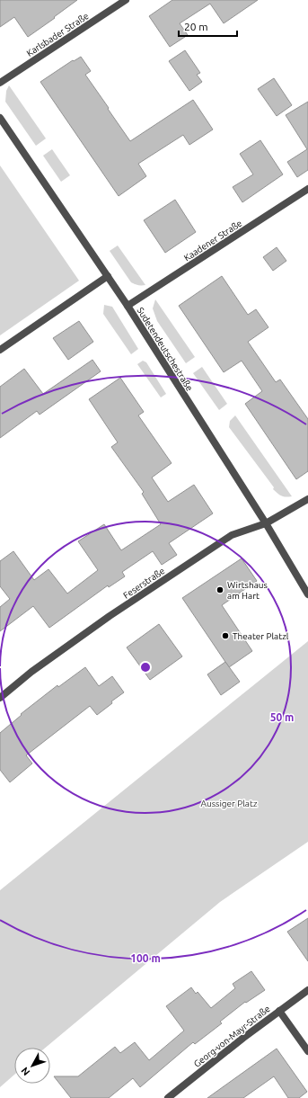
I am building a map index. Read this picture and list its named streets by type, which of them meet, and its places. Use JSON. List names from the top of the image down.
{
  "streets": {
    "street": [
      "Karlsbader Straße",
      "Kaadener Straße",
      "Sudetendeutschestraße",
      "Feserstraße",
      "Georg-von-Mayr-Straße"
    ]
  },
  "crossings": [
    ["Kaadener Straße", "Sudetendeutschestraße"],
    ["Sudetendeutschestraße", "Feserstraße"]
  ],
  "parks": ["Aussiger Platz"],
  "places": ["Wirtshaus am Hart", "Theater Platzl"],
  "scale_bar": "20 m",
  "north": "bottom left",
  "rings": ["50 m", "100 m"]
}
